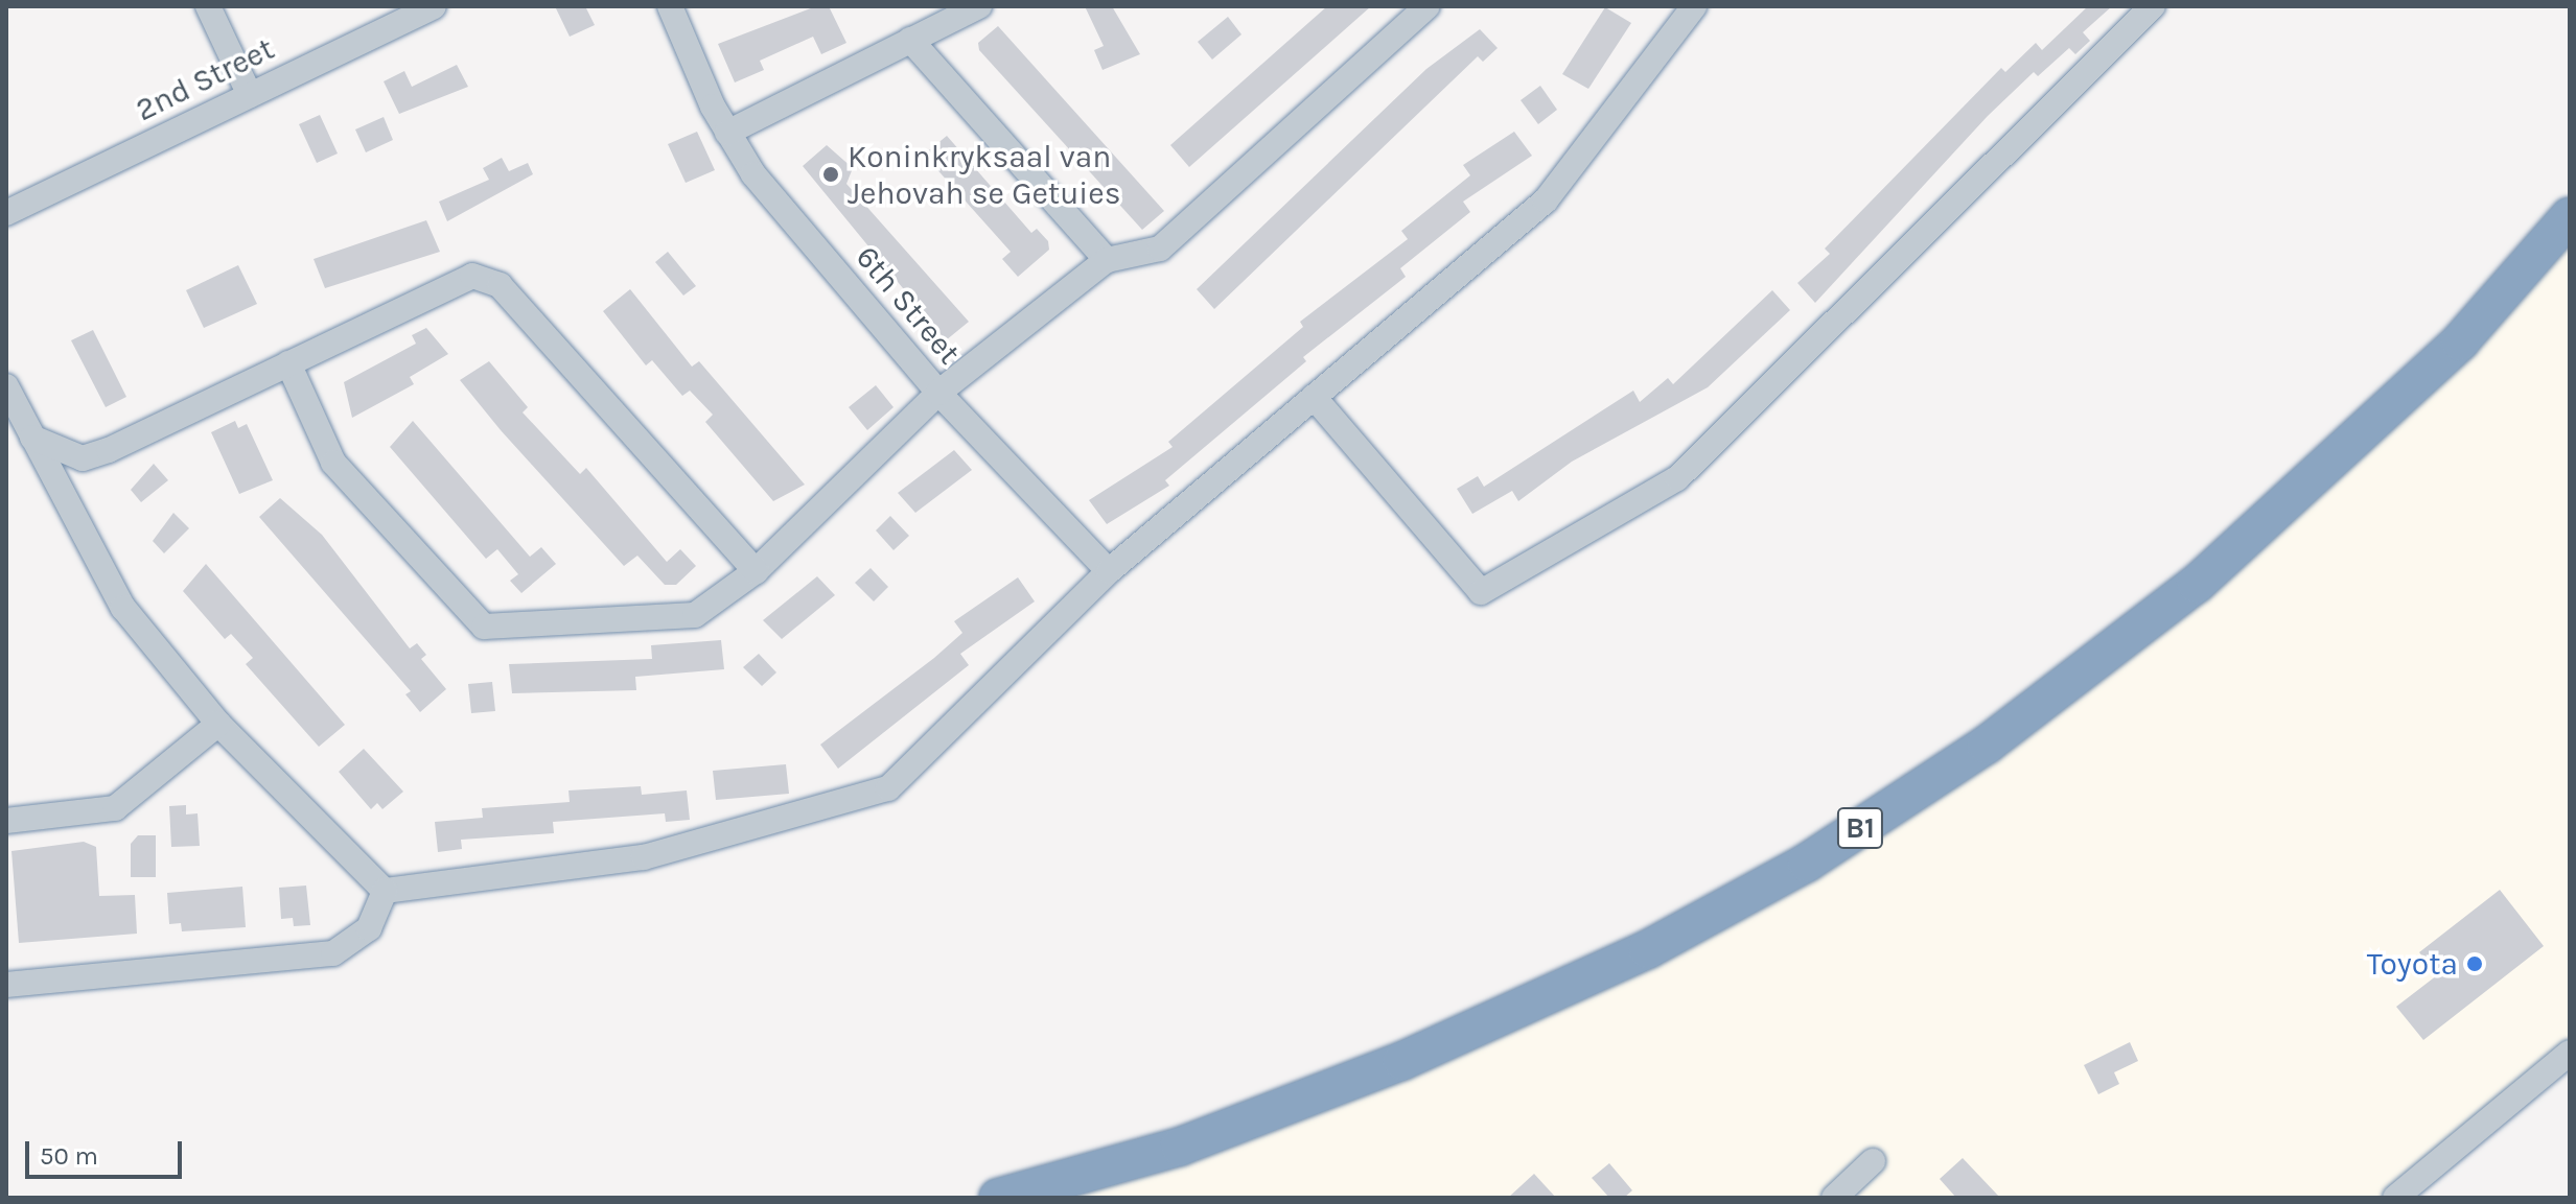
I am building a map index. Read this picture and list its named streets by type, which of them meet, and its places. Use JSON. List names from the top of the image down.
{
  "streets": {
    "highway": ["B1"],
    "street": ["2nd Street", "6th Street"]
  },
  "places": ["Koninkryksaal van Jehovah se Getuies", "Toyota"],
  "scale_bar": "50 m"
}
